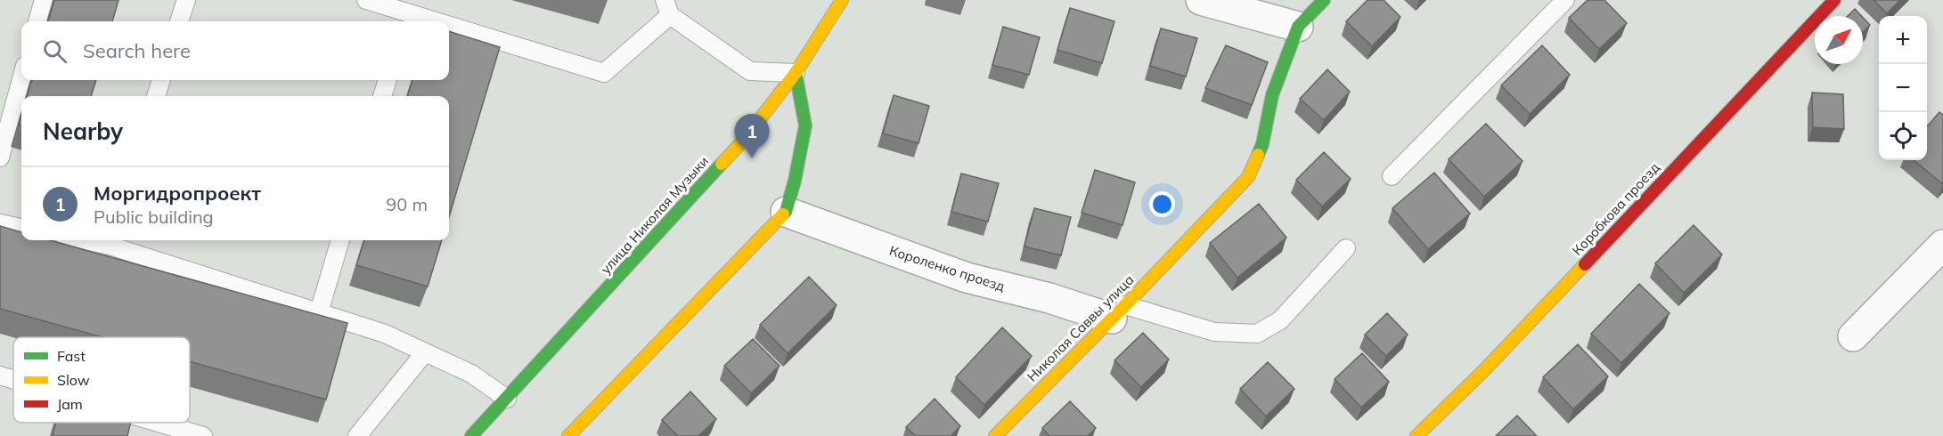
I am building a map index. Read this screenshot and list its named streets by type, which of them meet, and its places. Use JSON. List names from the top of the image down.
{
  "streets": {
    "street": [
      "Коробкова проезд",
      "улица Николая Музыки",
      "Короленко проезд",
      "Николая Саввы улица"
    ]
  },
  "crossings": [
    ["Короленко проезд", "Николая Саввы улица"]
  ],
  "legend": ["Fast", "Slow", "Jam"],
  "north": "top right",
  "page": {
    "map_buttons": ["+", "−"],
    "search": "Search here",
    "heading": "Nearby",
    "pins": "1",
    "list": [
      {
        "mark": "1",
        "name": "Моргидропроект",
        "note": "Public building",
        "value": "90 m"
      }
    ]
  }
}
